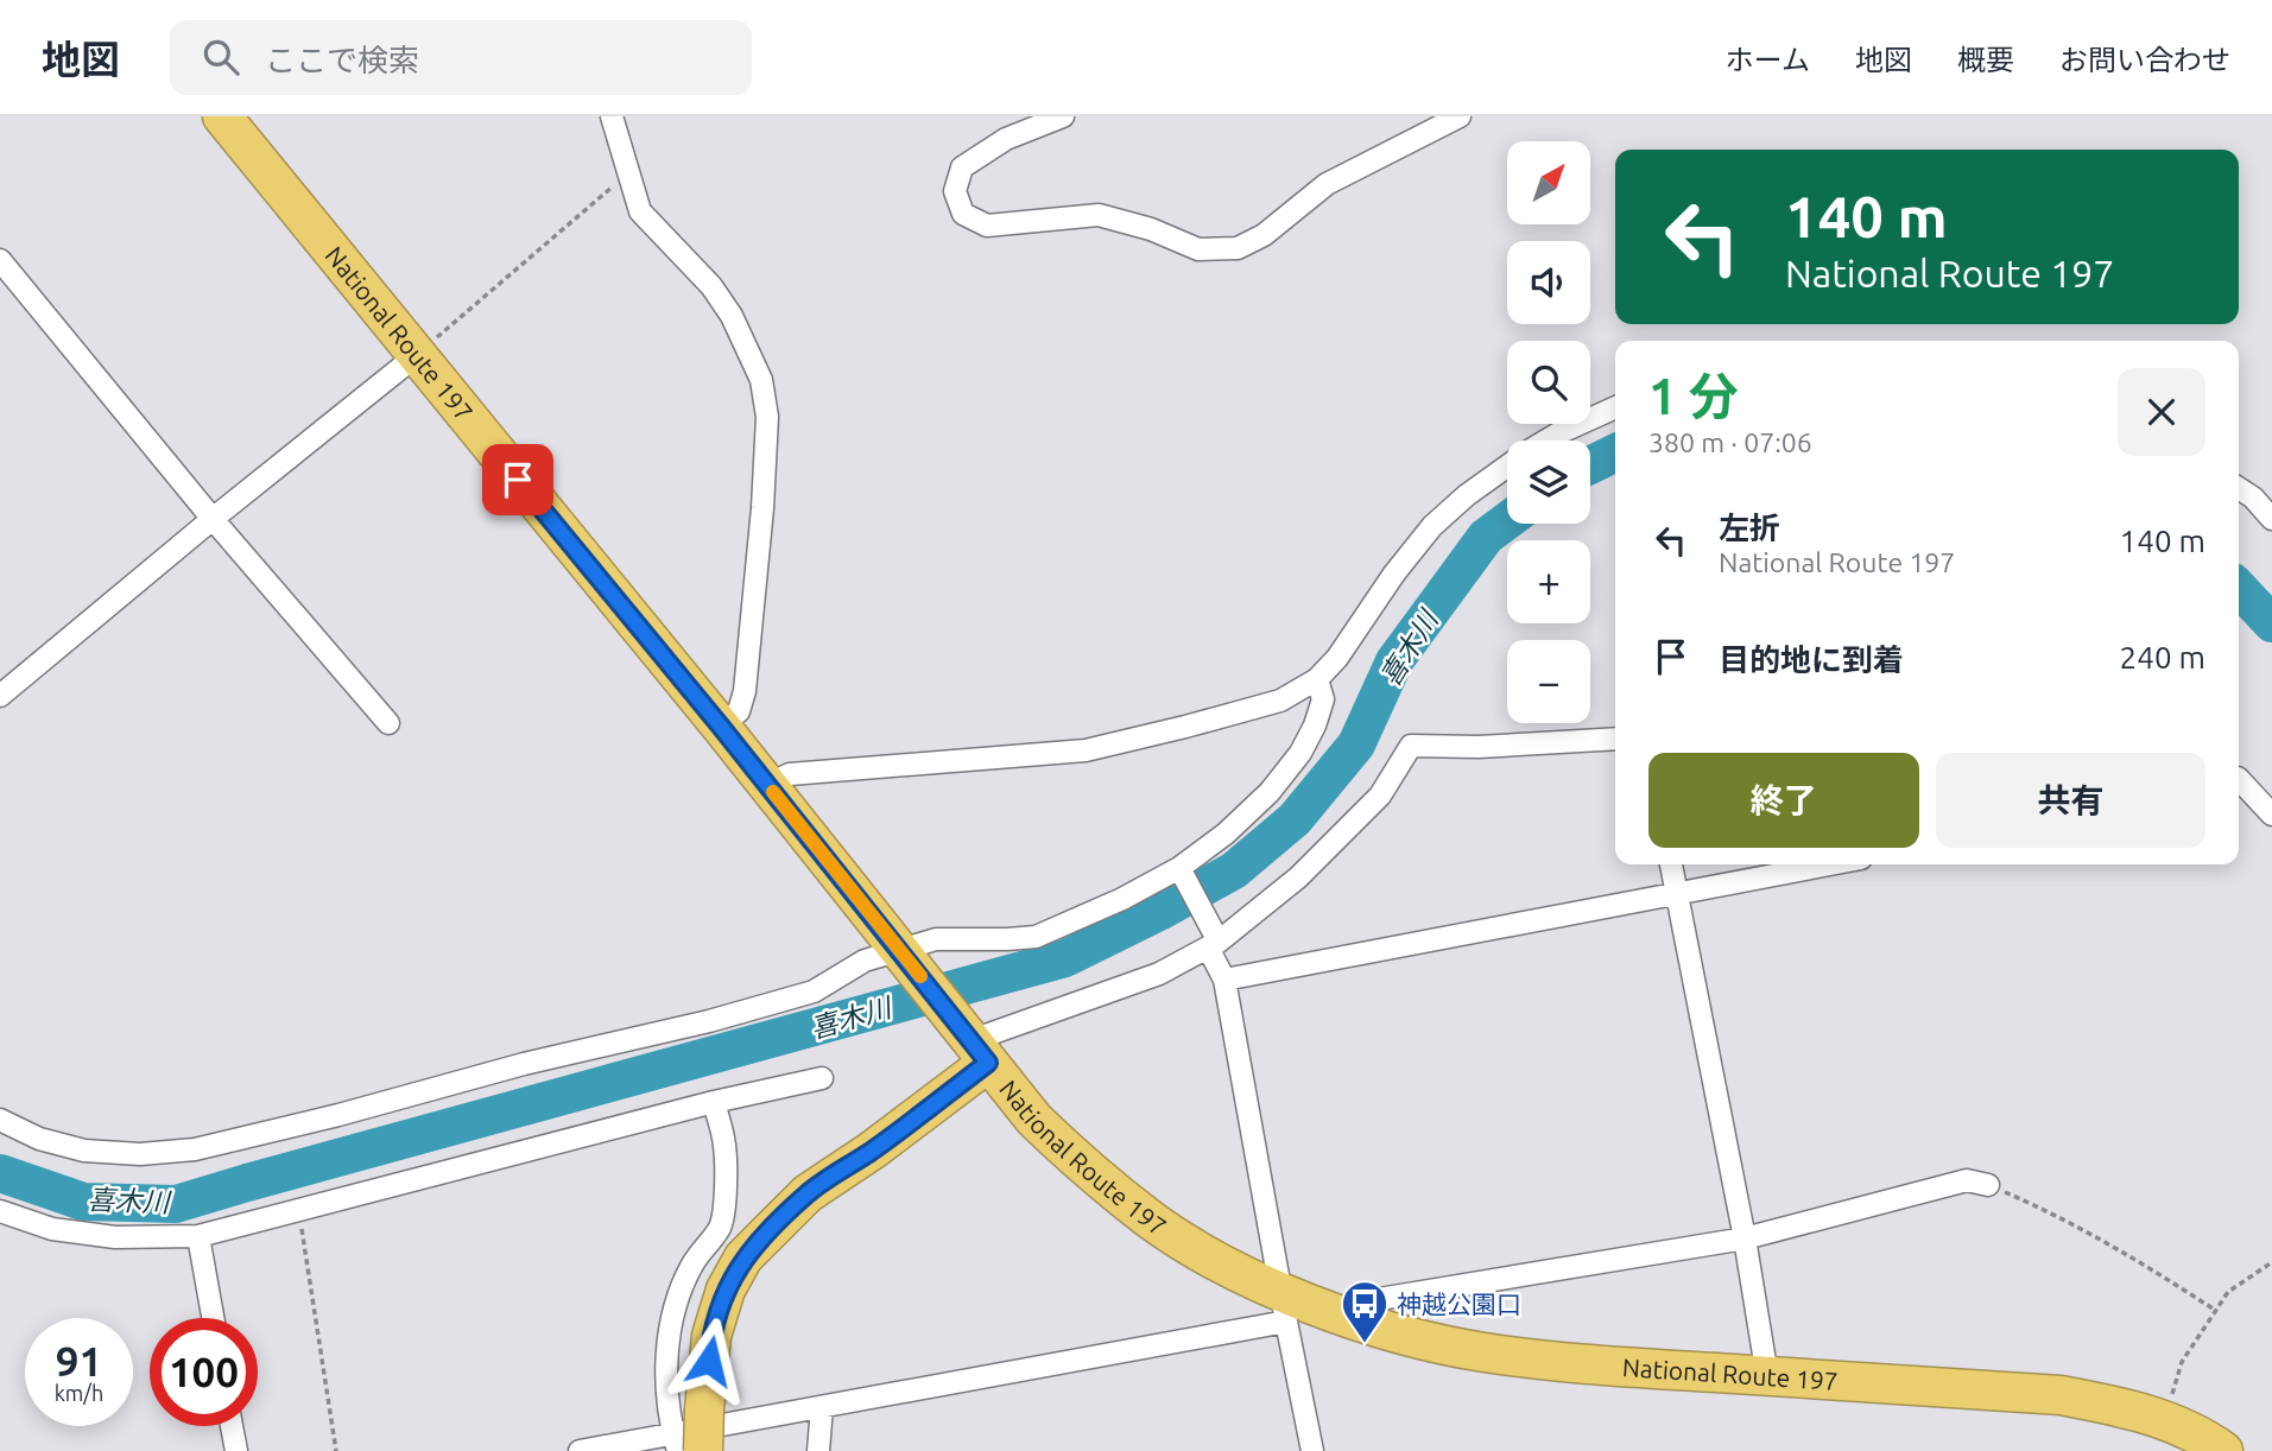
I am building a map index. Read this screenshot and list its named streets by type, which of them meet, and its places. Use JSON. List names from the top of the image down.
{
  "streets": {
    "highway": ["National Route 197"]
  },
  "water": ["喜木川"],
  "places": {
    "bus stop": ["神越公園口"]
  },
  "north": "top right",
  "page": {
    "header": "地図",
    "search": "ここで検索",
    "nav": [
      "ホーム",
      "地図",
      "概要",
      "お問い合わせ"
    ],
    "map_buttons": ["+", "−"],
    "turn": ["140 m", "National Route 197"],
    "heading": ["1 分", "380 m · 07:06"],
    "list": [
      {
        "name": "左折",
        "note": "National Route 197",
        "value": "140 m"
      },
      {
        "name": "目的地に到着",
        "value": "240 m"
      }
    ],
    "buttons": ["終了", "共有"],
    "speed": "91 km/h",
    "limit": "100"
  }
}
